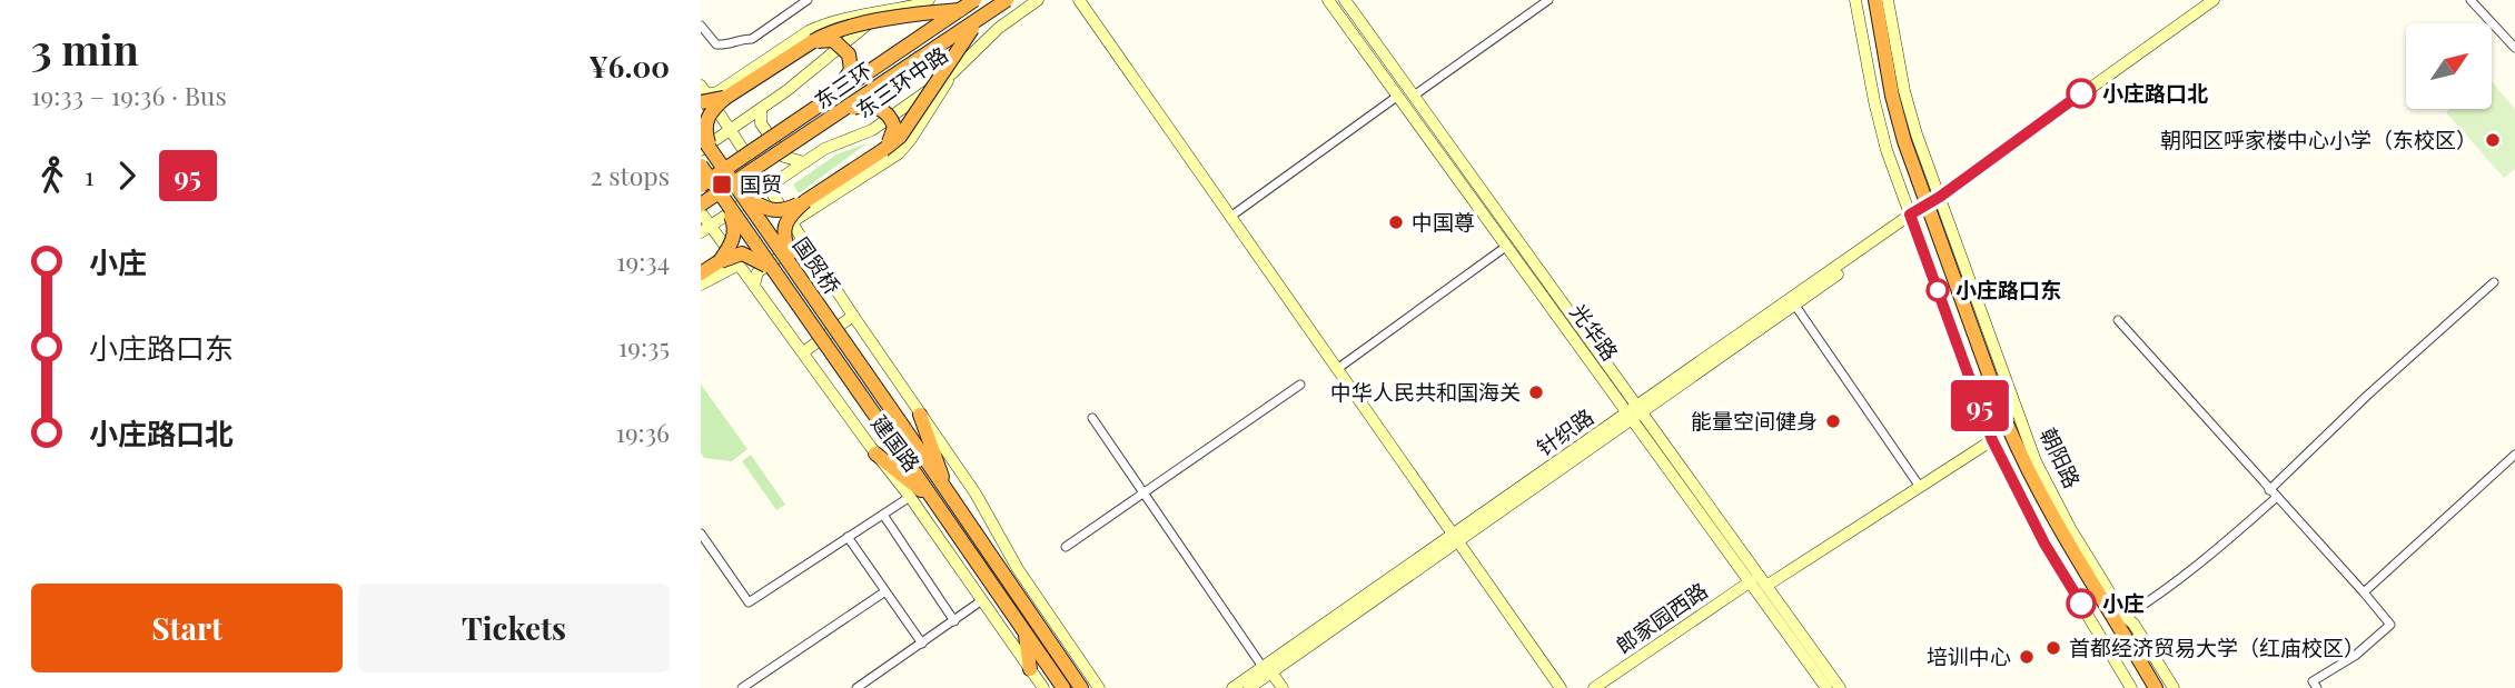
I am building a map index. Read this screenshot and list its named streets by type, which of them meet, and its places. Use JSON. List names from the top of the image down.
{
  "streets": {
    "highway": [
      "东三环",
      "国贸桥",
      "建国路",
      "朝阳路"
    ],
    "street": [
      "东三环中路",
      "光华路",
      "针织路",
      "郎家园西路"
    ]
  },
  "crossings": [
    ["东三环中路", "建国路"],
    ["国贸桥", "建国路"],
    ["光华路", "针织路"],
    ["光华路", "郎家园西路"],
    ["针织路", "朝阳路"]
  ],
  "places": {
    "other": [
      "小庄路口北",
      "朝阳区呼家楼中心小学（东校区）",
      "中国尊",
      "小庄路口东",
      "中华人民共和国海关",
      "能量空间健身",
      "小庄",
      "首都经济贸易大学（红庙校区）",
      "培训中心"
    ],
    "transit": ["国贸"]
  },
  "lines": ["bus line 95"],
  "north": "top right",
  "page": {
    "heading": ["3 min", "19:33 – 19:36 · Bus", "¥6.00"],
    "on_map": "95",
    "legs": ["1", "95", "2 stops"],
    "list": [
      {
        "name": "小庄",
        "value": "19:34"
      },
      {
        "name": "小庄路口东",
        "value": "19:35"
      },
      {
        "name": "小庄路口北",
        "value": "19:36"
      }
    ],
    "buttons": ["Start", "Tickets"]
  }
}
